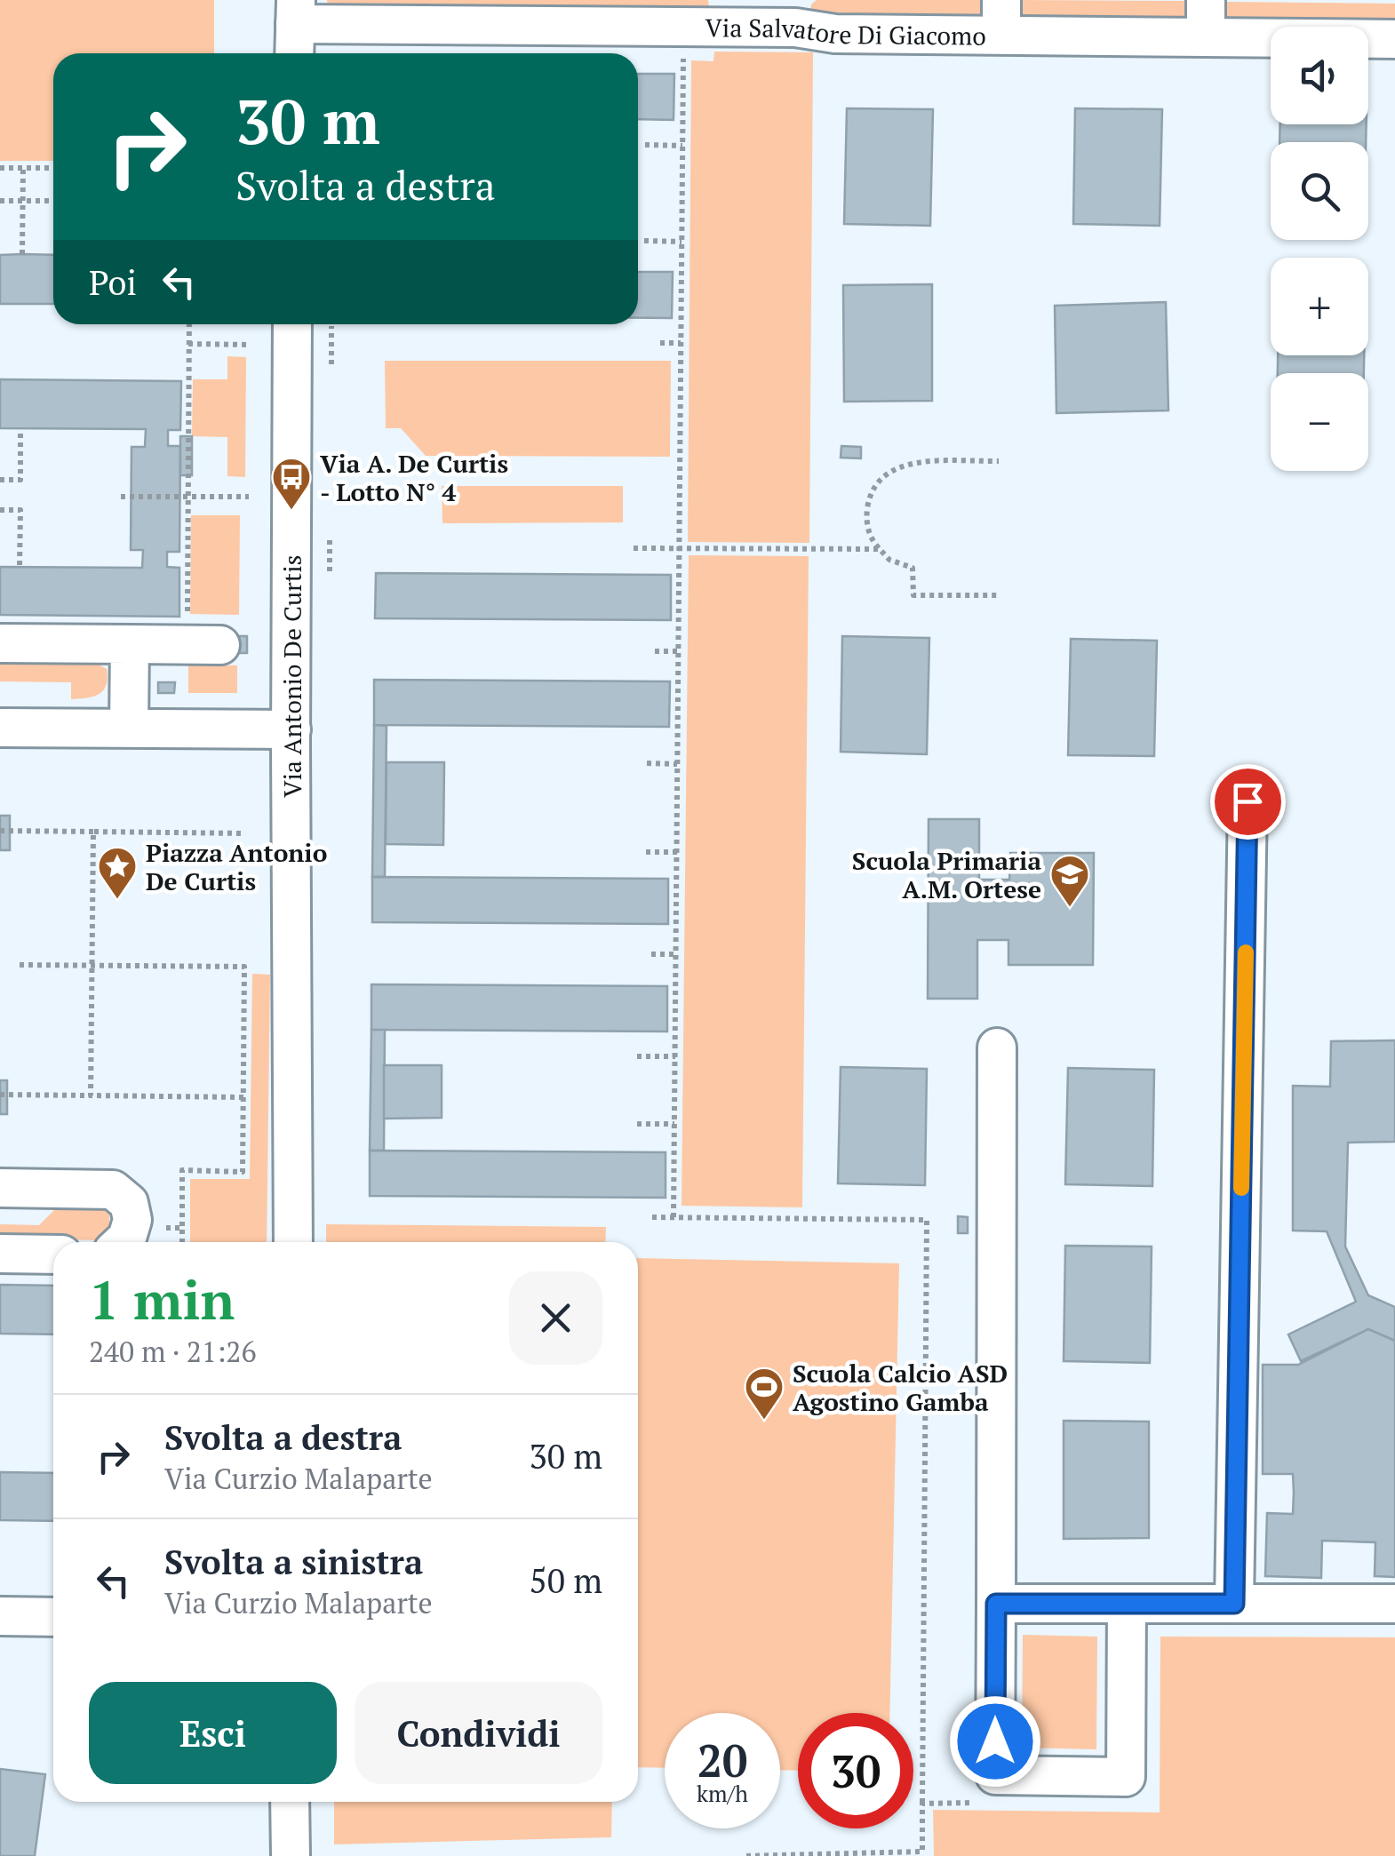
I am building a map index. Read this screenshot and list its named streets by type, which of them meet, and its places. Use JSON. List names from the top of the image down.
{
  "streets": {
    "street": ["Via Salvatore Di Giacomo", "Via Antonio De Curtis"]
  },
  "places": {
    "bus stop": ["Via A. De Curtis - Lotto N° 4"],
    "place": ["Piazza Antonio De Curtis"],
    "school or university": ["Scuola Primaria A.M. Ortese"],
    "sports": ["Scuola Calcio ASD Agostino Gamba"]
  },
  "page": {
    "map_buttons": ["+", "−"],
    "turn": ["30 m", "Svolta a destra"],
    "then": "Poi",
    "heading": ["1 min", "240 m · 21:26"],
    "list": [
      {
        "name": "Svolta a destra",
        "note": "Via Curzio Malaparte",
        "value": "30 m"
      },
      {
        "name": "Svolta a sinistra",
        "note": "Via Curzio Malaparte",
        "value": "50 m"
      }
    ],
    "buttons": ["Esci", "Condividi"],
    "speed": "20 km/h",
    "limit": "30"
  }
}
